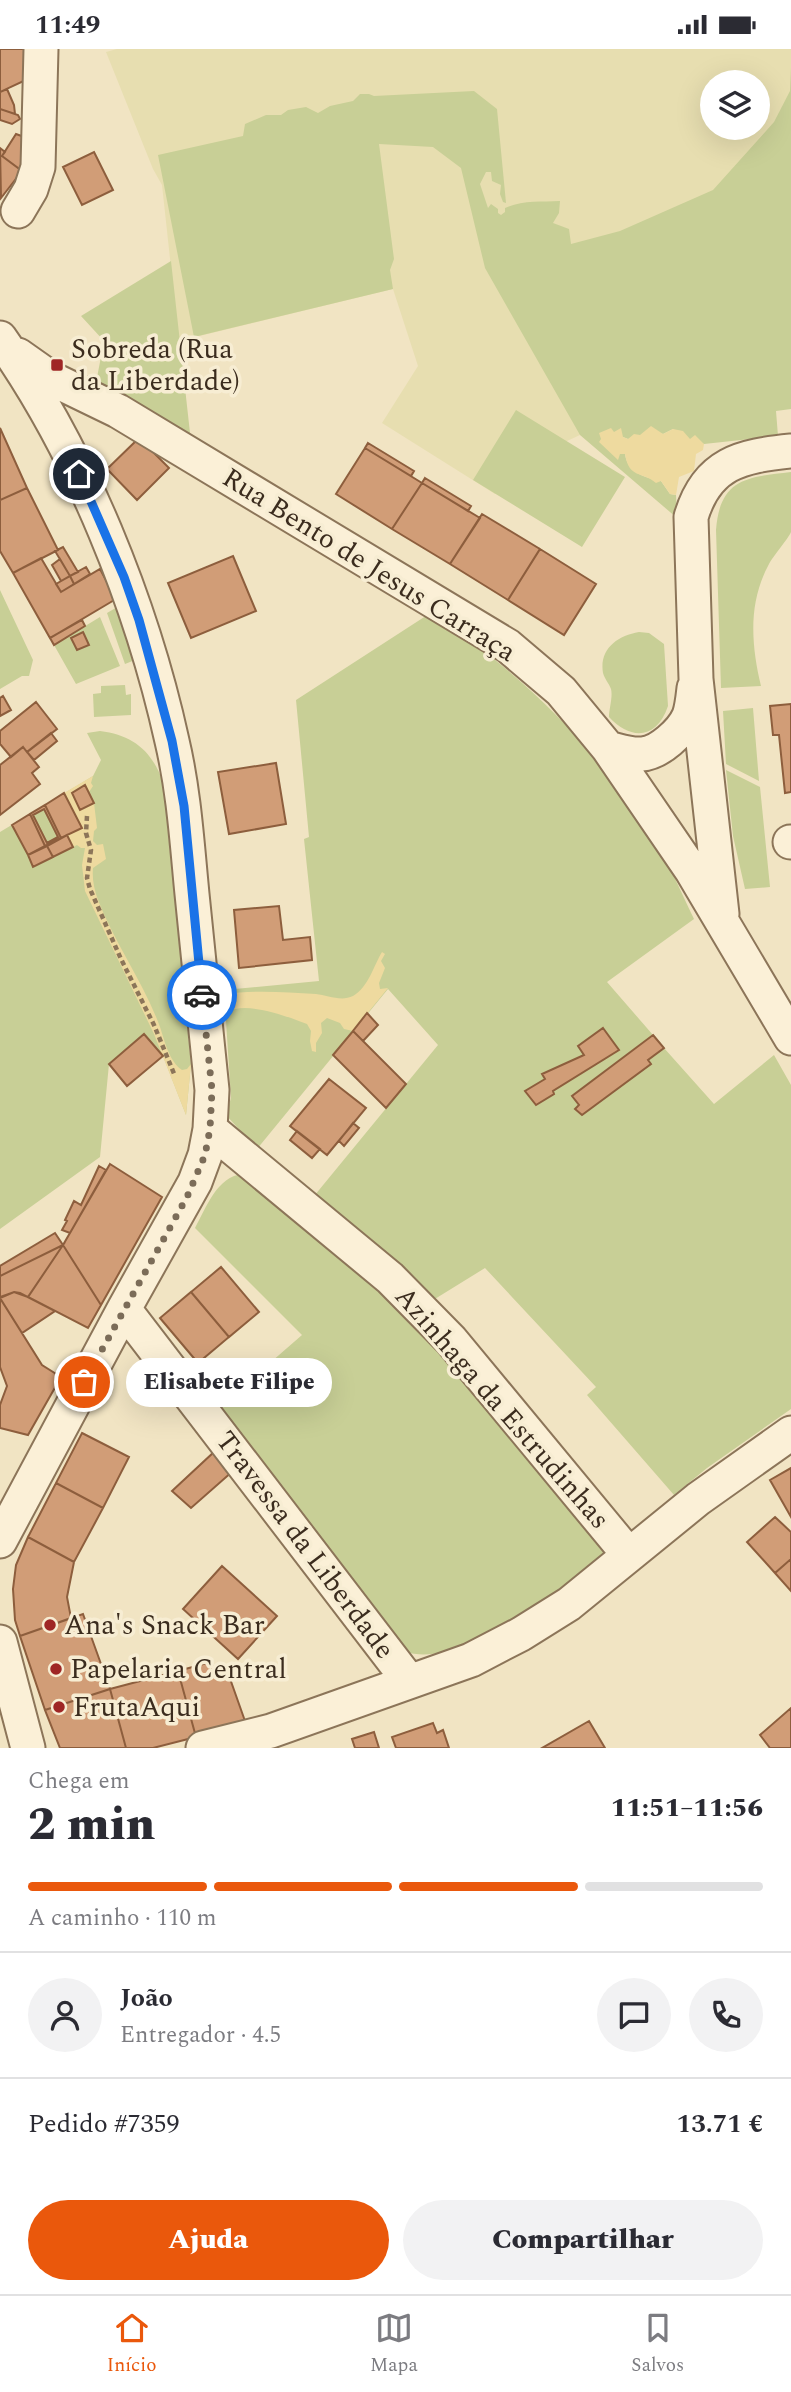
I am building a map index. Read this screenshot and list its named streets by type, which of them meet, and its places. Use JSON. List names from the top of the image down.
{
  "streets": {
    "street": ["Rua Bento de Jesus Carraça", "Azinhaga da Estrudinhas", "Travessa da Liberdade"]
  },
  "places": {
    "transit": ["Sobreda (Rua da Liberdade)"],
    "other": [
      "Elisabete Filipe",
      "Ana's Snack Bar",
      "Papelaria Central",
      "FrutaAqui"
    ]
  },
  "page": {
    "status": "11:49",
    "bubble": "Elisabete Filipe",
    "heading": ["2 min", "Chega em", "11:51–11:56"],
    "panel": [
      "João",
      "Entregador · 4.5",
      "Pedido #7359",
      "13.71 €"
    ],
    "bar": "A caminho · 110 m",
    "buttons": ["Ajuda", "Compartilhar"],
    "tabs": ["Início", "Mapa", "Salvos"]
  }
}
